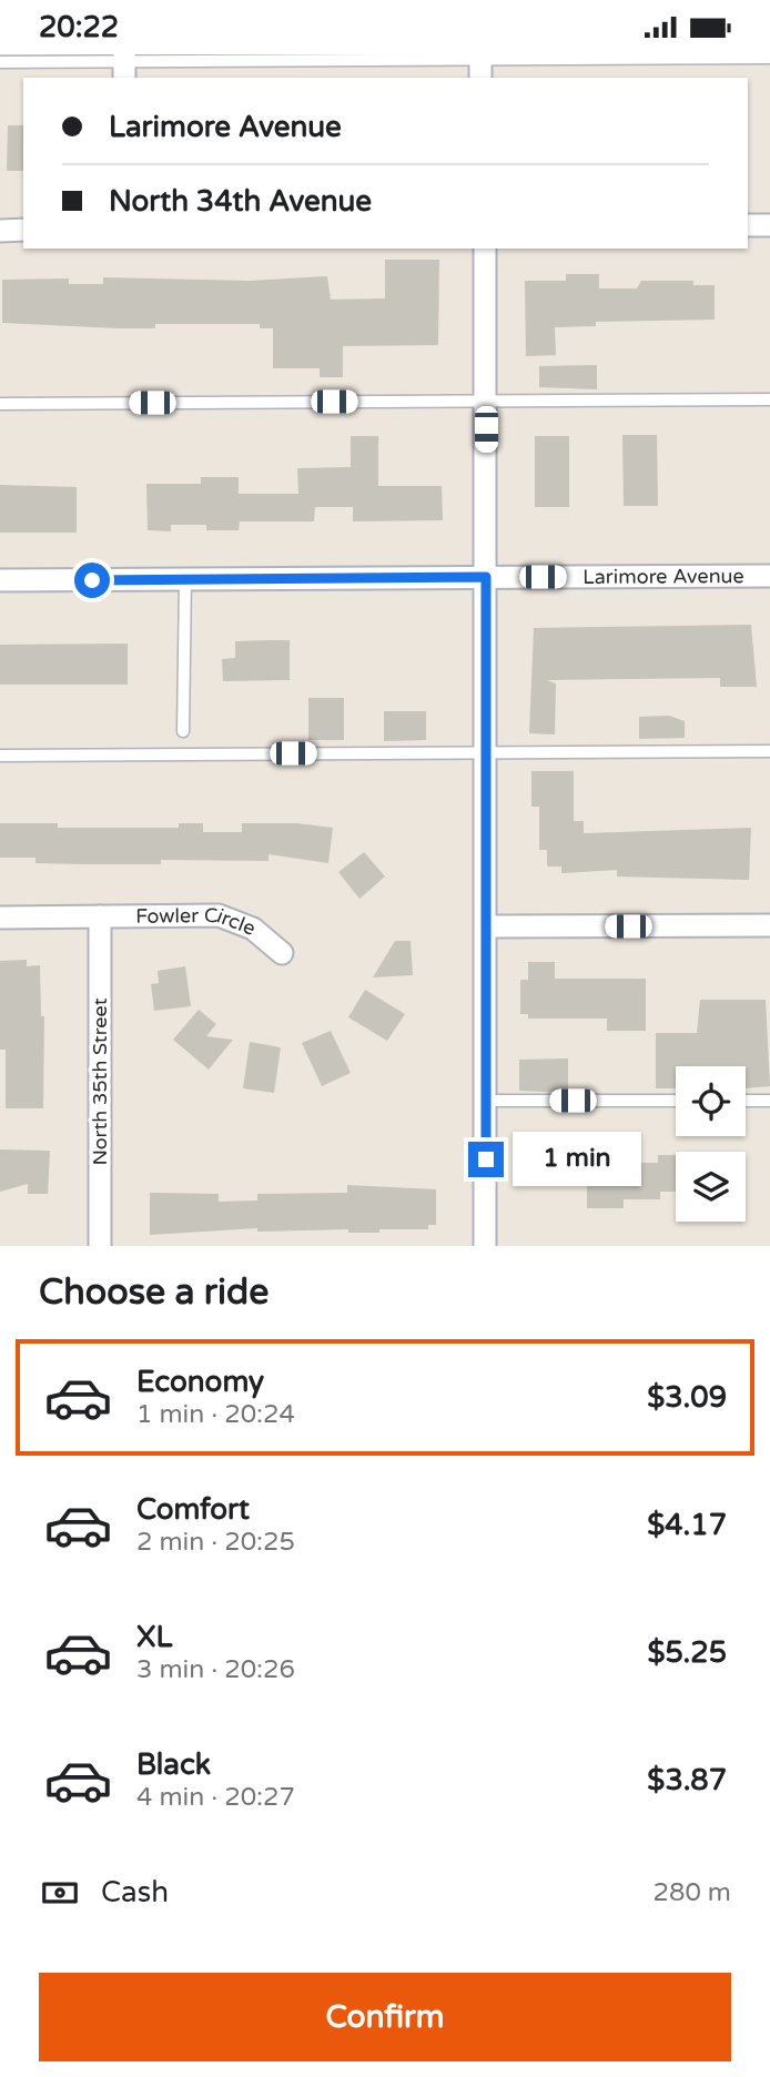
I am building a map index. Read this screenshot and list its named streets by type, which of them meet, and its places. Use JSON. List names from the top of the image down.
{
  "streets": {
    "street": ["Larimore Avenue", "Fowler Circle", "North 35th Street"]
  },
  "crossings": [
    ["Fowler Circle", "North 35th Street"]
  ],
  "page": {
    "status": "20:22",
    "banner": ["Larimore Avenue", "North 34th Avenue"],
    "bubble": "1 min",
    "heading": "Choose a ride",
    "list": [
      {
        "name": "Economy",
        "note": "1 min · 20:24",
        "value": "$3.09"
      },
      {
        "name": "Comfort",
        "note": "2 min · 20:25",
        "value": "$4.17"
      },
      {
        "name": "XL",
        "note": "3 min · 20:26",
        "value": "$5.25"
      },
      {
        "name": "Black",
        "note": "4 min · 20:27",
        "value": "$3.87"
      }
    ],
    "pay": ["Cash", "280 m"],
    "buttons": "Confirm"
  }
}
